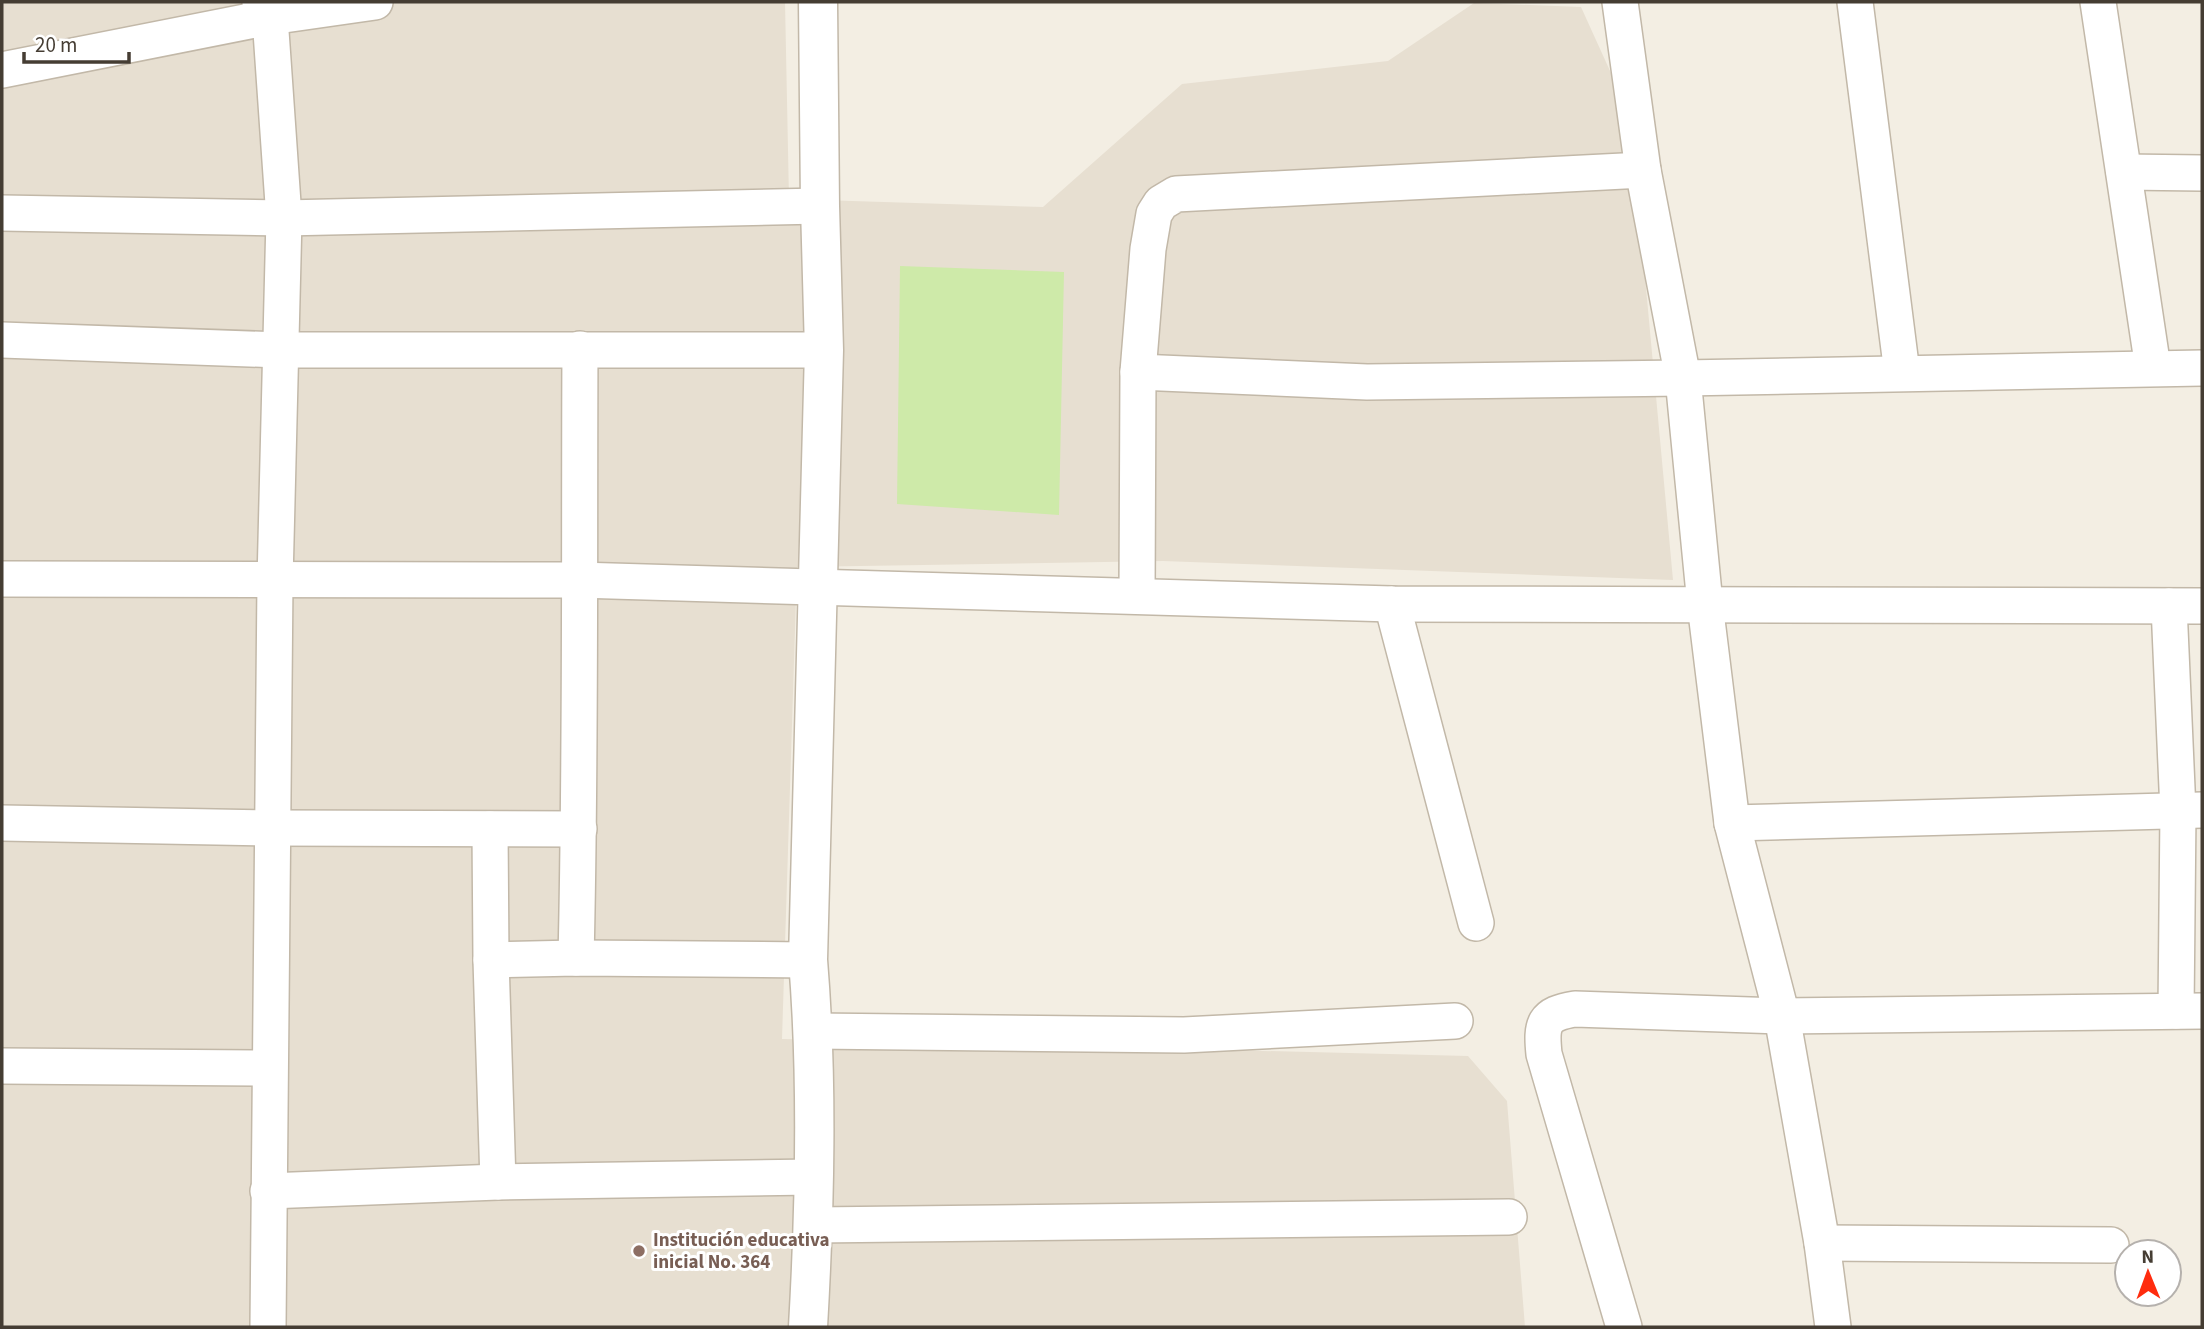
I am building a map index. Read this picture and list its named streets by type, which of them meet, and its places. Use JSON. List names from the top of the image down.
{
  "places": ["Institución educativa inicial No. 364"],
  "scale_bar": "20 m",
  "north": "top"
}
